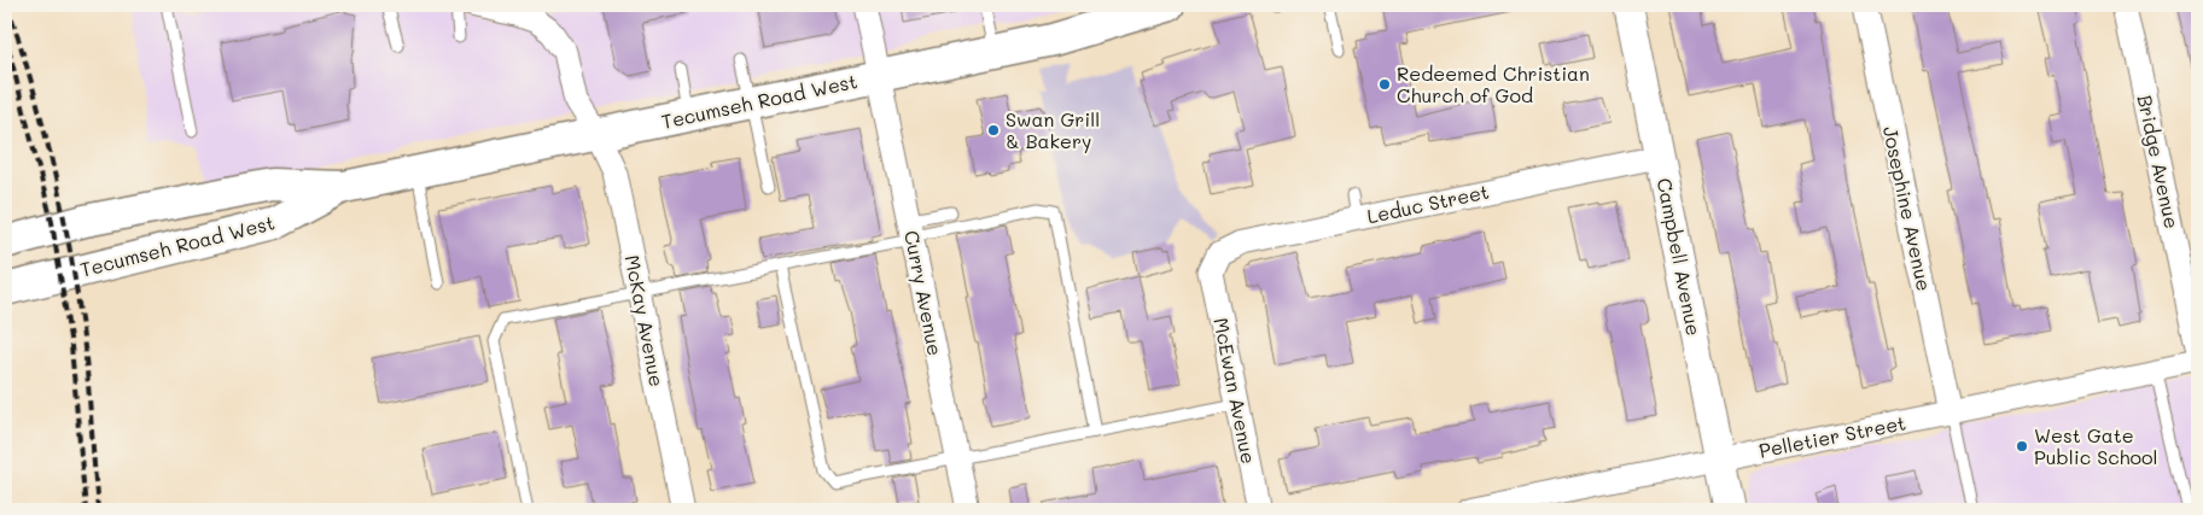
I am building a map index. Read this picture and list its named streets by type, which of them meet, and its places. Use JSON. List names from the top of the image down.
{
  "streets": {
    "main road": ["Tecumseh Road West"],
    "street": [
      "Bridge Avenue",
      "Leduc Street",
      "Josephine Avenue",
      "Campbell Avenue",
      "Curry Avenue",
      "McKay Avenue",
      "McEwan Avenue",
      "Pelletier Street"
    ]
  },
  "crossings": [
    ["Tecumseh Road West", "Curry Avenue"],
    ["Tecumseh Road West", "McKay Avenue"],
    ["Leduc Street", "Campbell Avenue"],
    ["Leduc Street", "McEwan Avenue"],
    ["Josephine Avenue", "Pelletier Street"],
    ["Campbell Avenue", "Pelletier Street"]
  ],
  "places": ["Redeemed Christian Church of God", "Swan Grill & Bakery", "West Gate Public School"]
}
